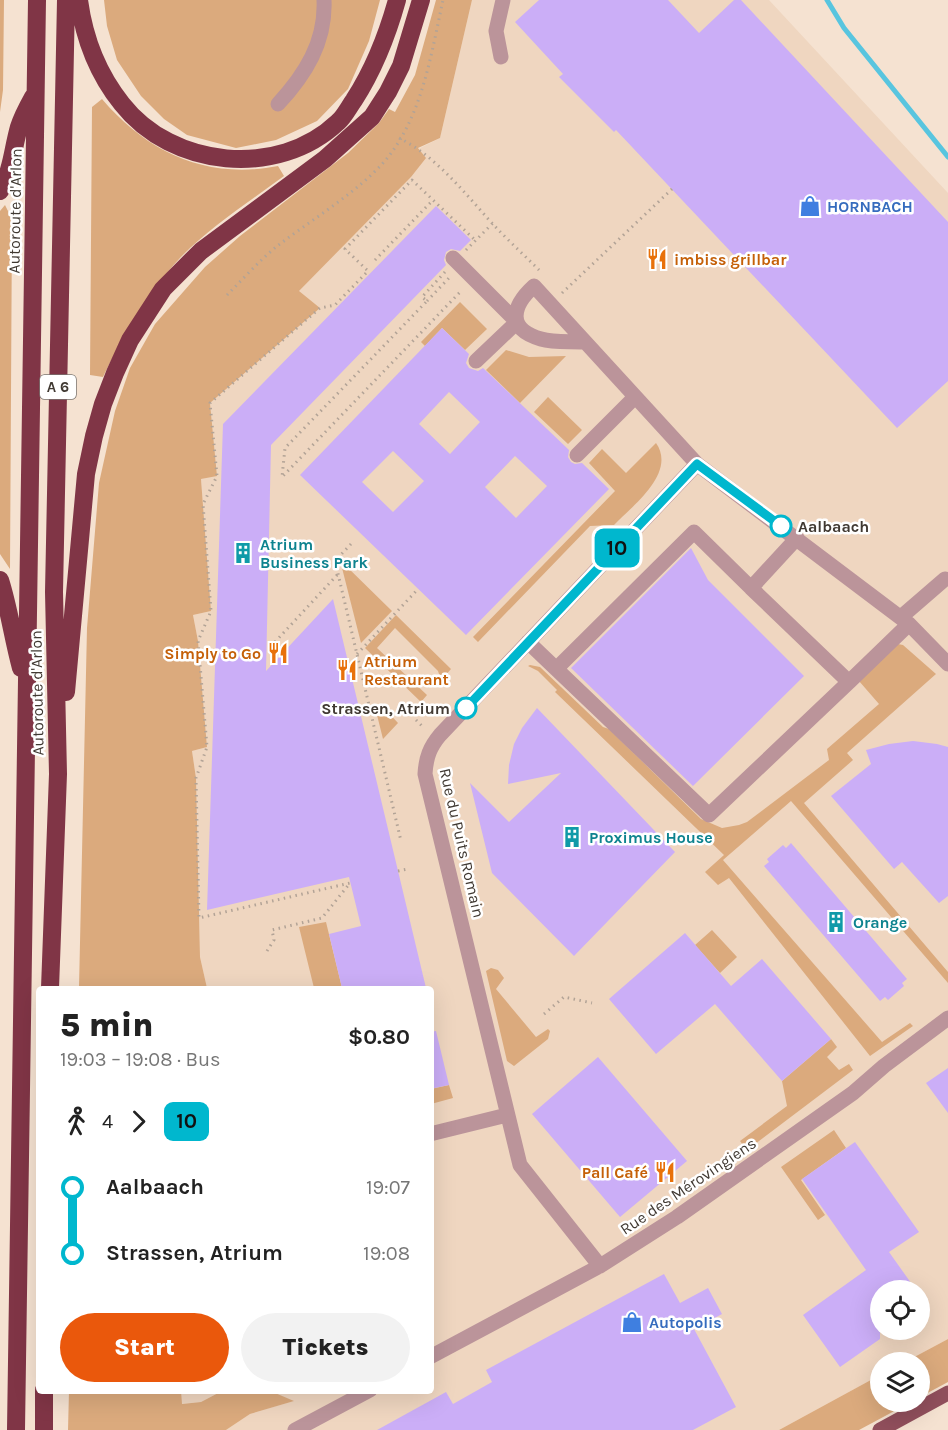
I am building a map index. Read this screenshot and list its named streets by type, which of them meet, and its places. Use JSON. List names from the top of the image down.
{
  "streets": {
    "highway": ["Autoroute d'Arlon", "A 6"],
    "street": ["Rue du Puits Romain", "Rue des Mérovingiens"]
  },
  "crossings": [
    ["Autoroute d'Arlon", "A 6"],
    ["Rue du Puits Romain", "Rue des Mérovingiens"]
  ],
  "places": {
    "shop": ["HORNBACH", "Autopolis"],
    "restaurant": [
      "imbiss grillbar",
      "Simply to Go",
      "Atrium Restaurant",
      "Pall Café"
    ],
    "other": ["Aalbaach", "Strassen, Atrium"],
    "building": ["Atrium Business Park", "Proximus House", "Orange"]
  },
  "lines": ["bus line 10"],
  "page": {
    "on_map": "10",
    "heading": ["5 min", "19:03 – 19:08 · Bus", "$0.80"],
    "legs": ["4", "10"],
    "list": [
      {
        "name": "Aalbaach",
        "value": "19:07"
      },
      {
        "name": "Strassen, Atrium",
        "value": "19:08"
      }
    ],
    "buttons": ["Start", "Tickets"]
  }
}
